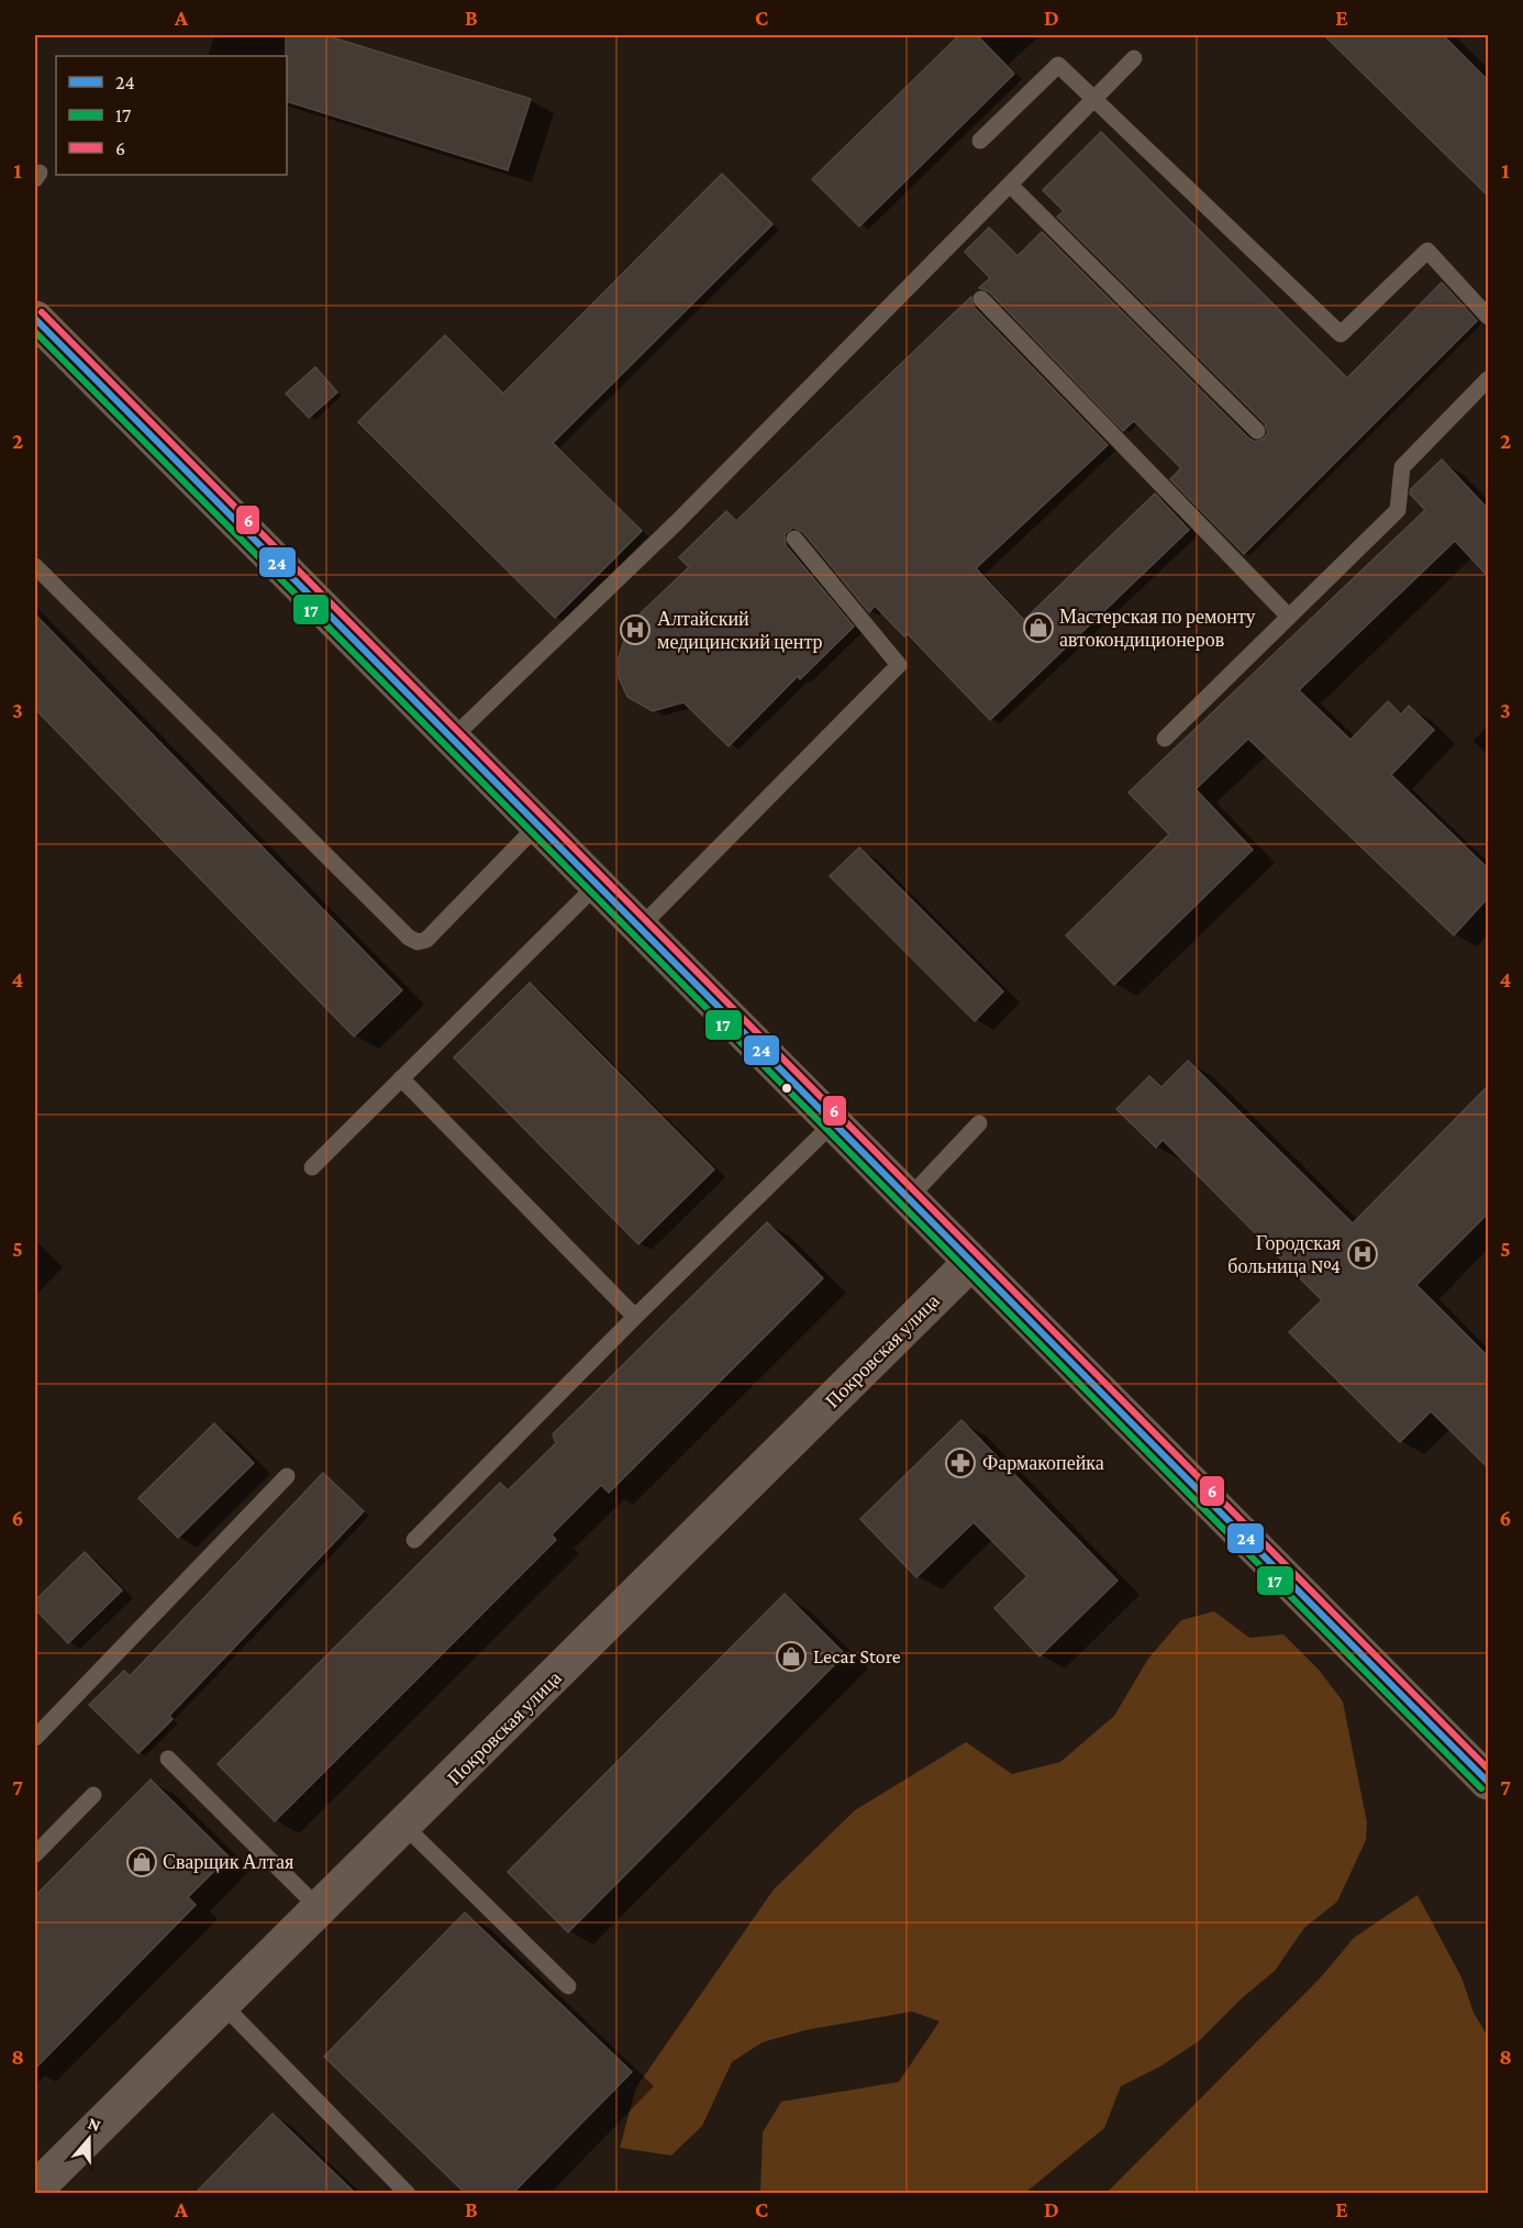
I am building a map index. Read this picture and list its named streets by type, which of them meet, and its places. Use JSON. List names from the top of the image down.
{
  "streets": {
    "street": ["Покровская улица"]
  },
  "places": {
    "shop": ["Мастерская по ремонту автокондиционеров", "Lecar Store", "Сварщик Алтая"],
    "hospital": ["Алтайский медицинский центр", "Городская больница №4"],
    "pharmacy": ["Фармакопейка"]
  },
  "lines": ["transit line 6", "transit line 24", "transit line 17"],
  "legend": ["24", "17", "6"],
  "north": "top",
  "grid": {
    "columns": [
      "A",
      "B",
      "C",
      "D",
      "E"
    ],
    "rows": [
      "1",
      "2",
      "3",
      "4",
      "5",
      "6",
      "7",
      "8"
    ]
  }
}
